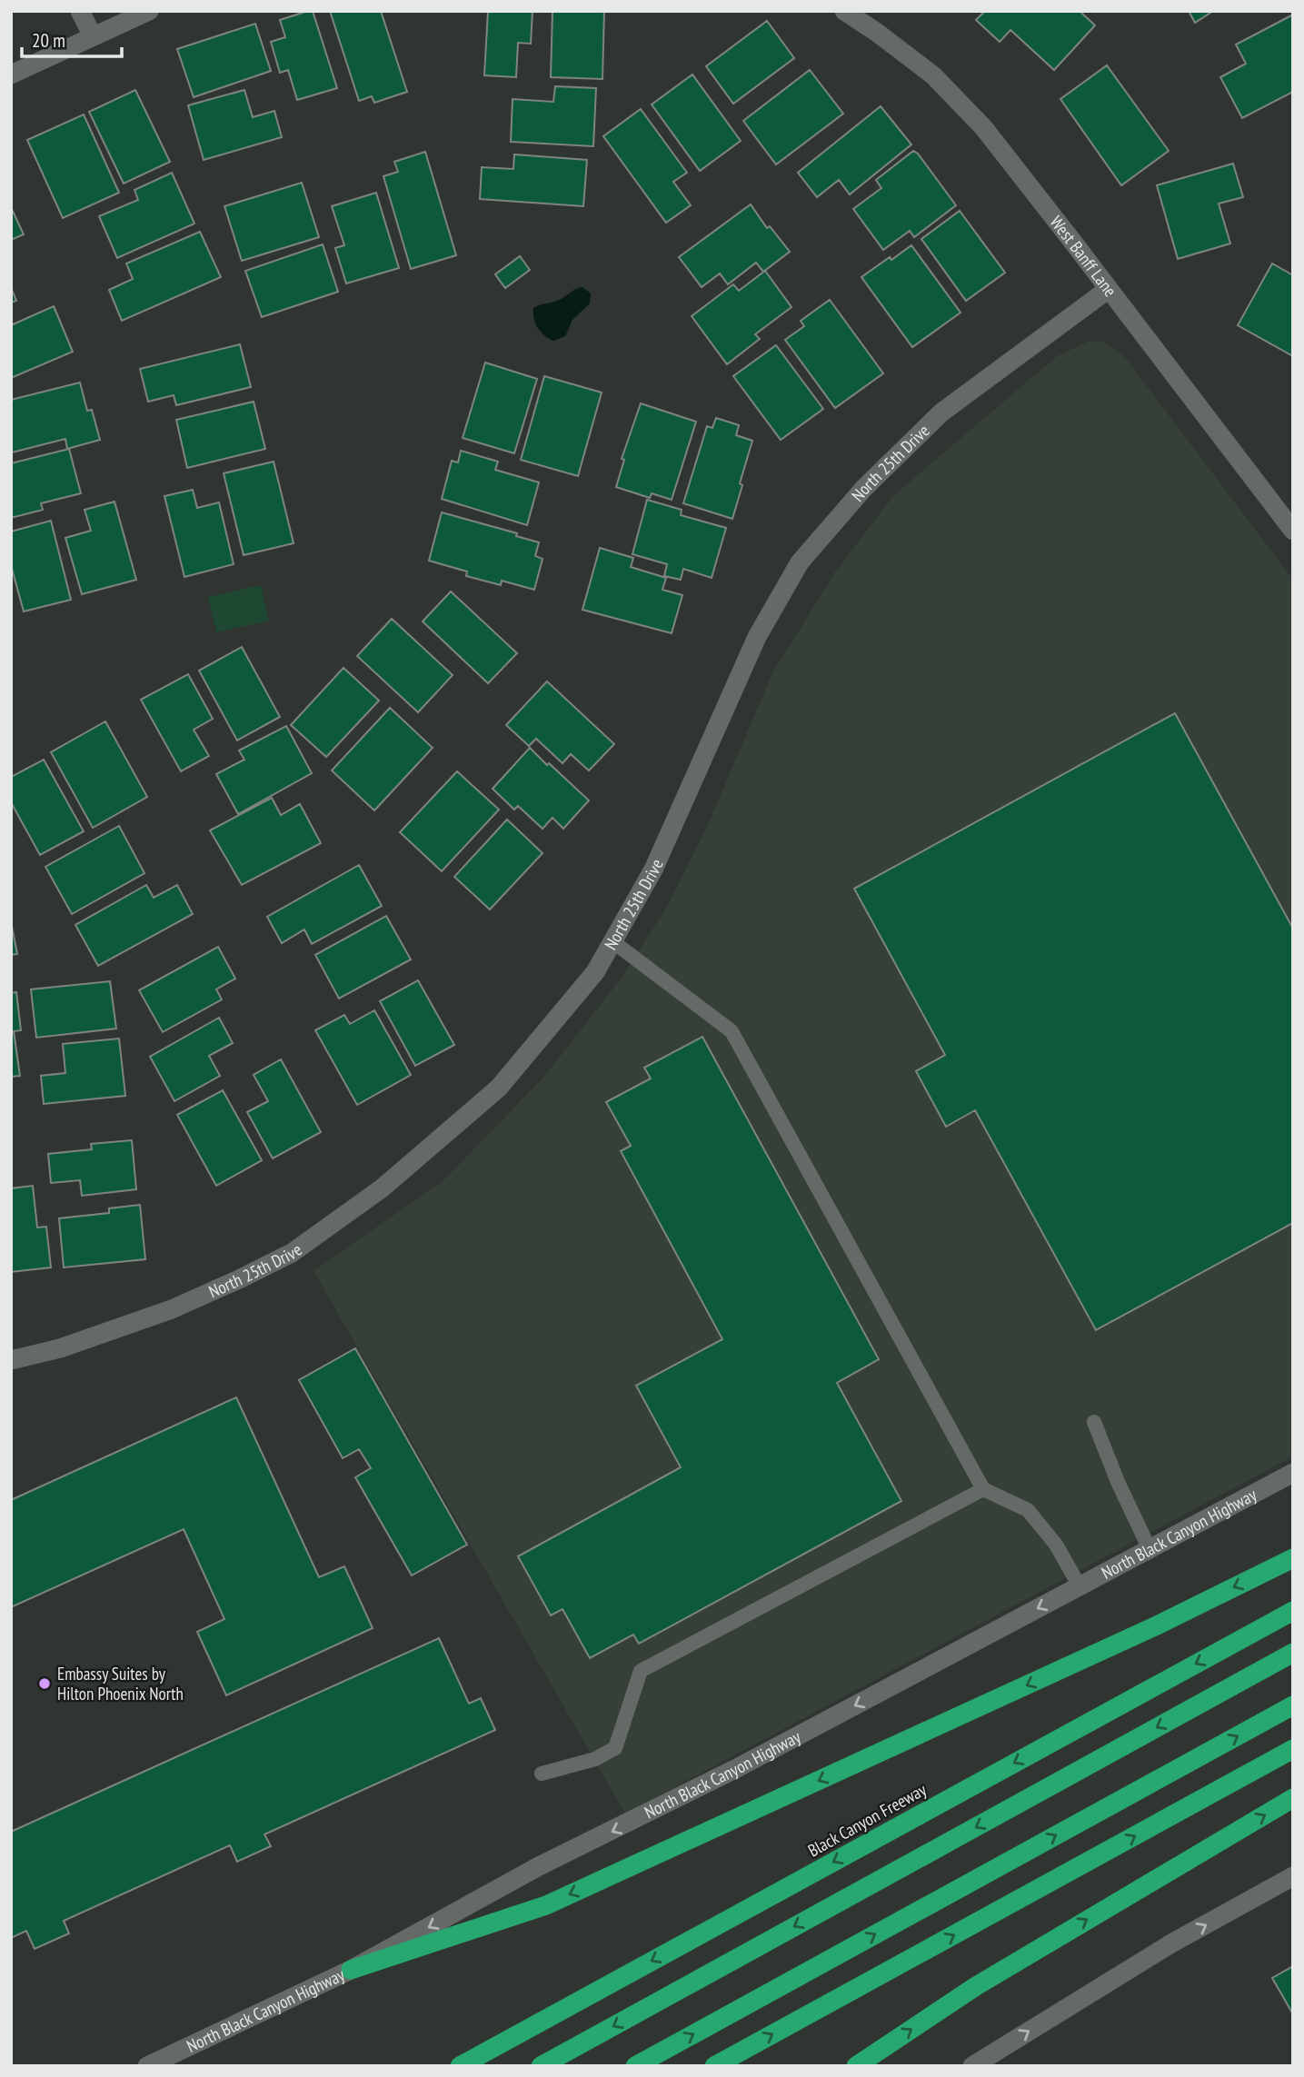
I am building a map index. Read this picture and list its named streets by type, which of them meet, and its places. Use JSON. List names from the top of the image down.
{
  "streets": {
    "highway": ["Black Canyon Freeway"],
    "street": ["West Banff Lane", "North 25th Drive", "North Black Canyon Highway"]
  },
  "crossings": [
    ["West Banff Lane", "North 25th Drive"]
  ],
  "one_way": ["North Black Canyon Highway"],
  "places": ["Embassy Suites by Hilton Phoenix North"],
  "scale_bar": "20 m"
}
